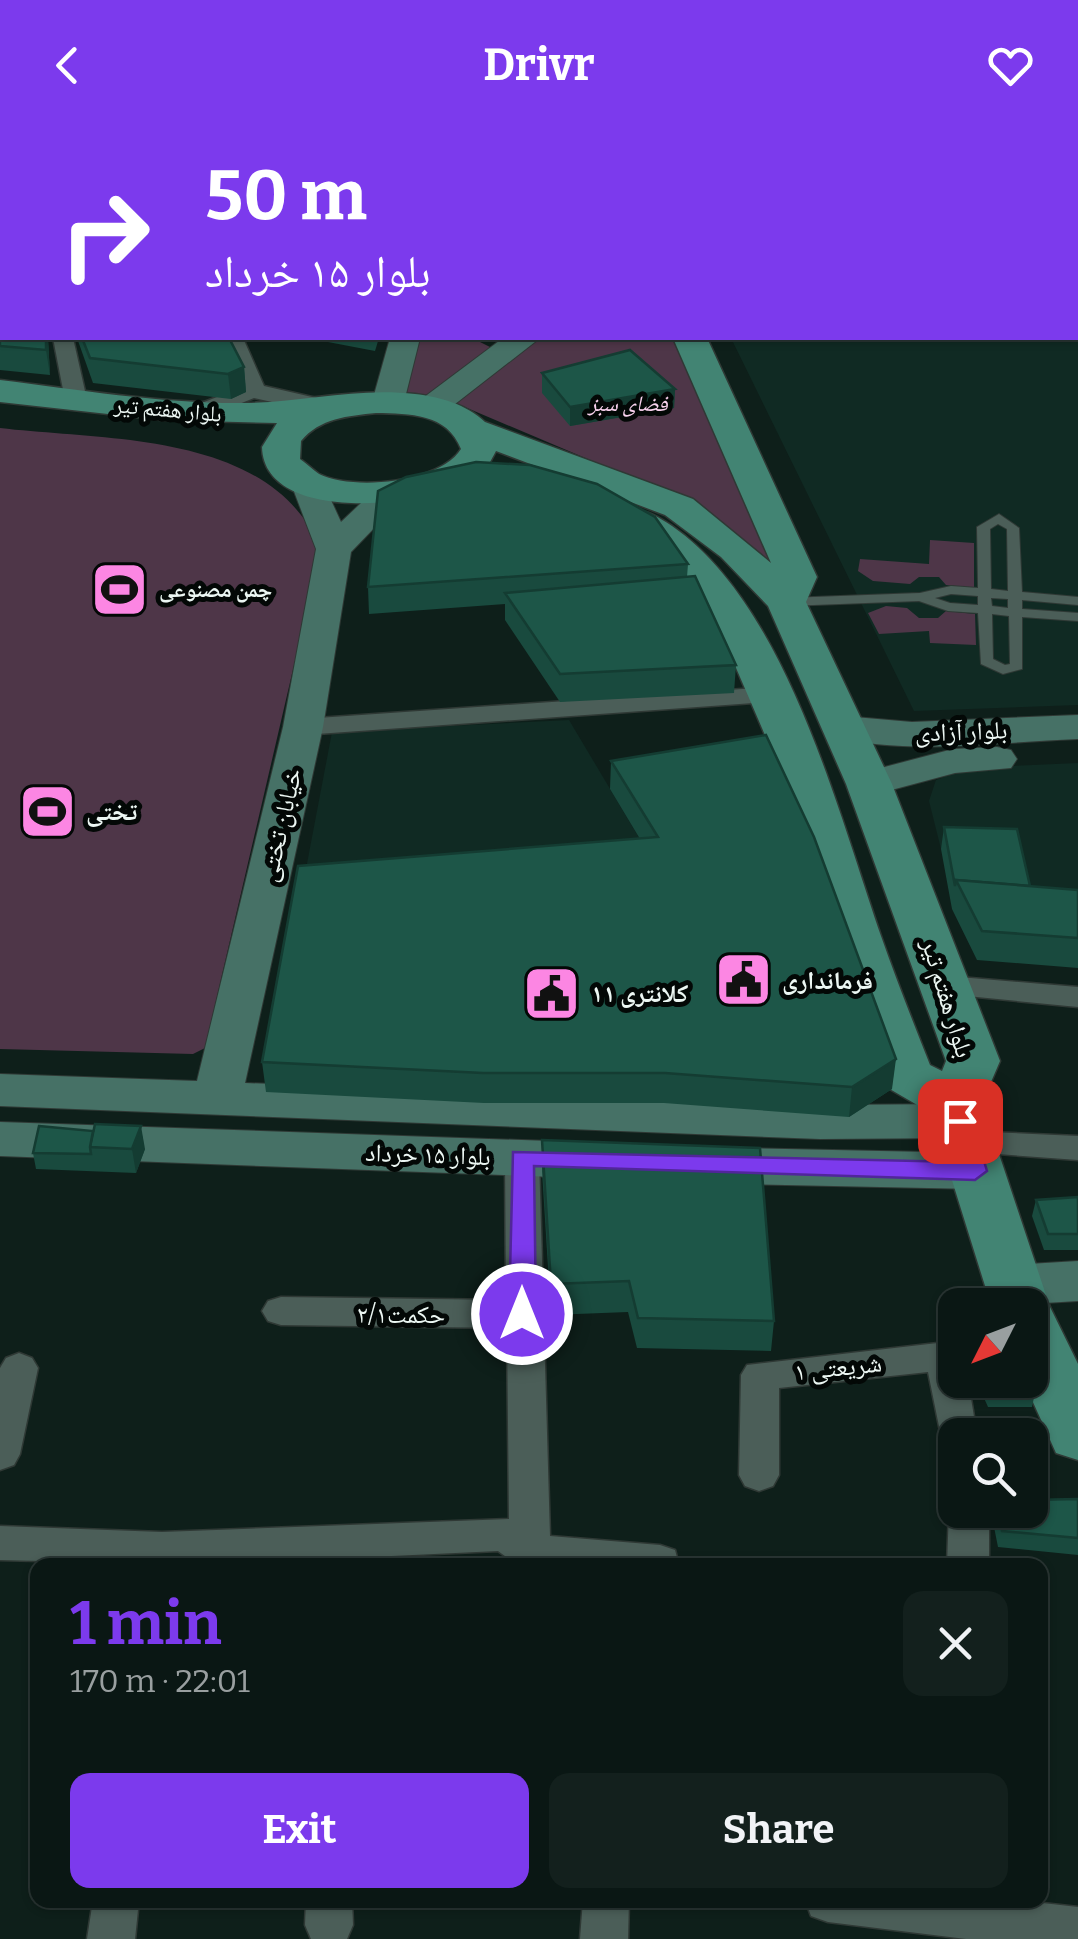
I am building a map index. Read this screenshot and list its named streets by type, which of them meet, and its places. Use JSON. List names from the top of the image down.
{
  "streets": {
    "main road": ["بلوار هفتم تیر"],
    "street": [
      "بلوار آزادی",
      "خیابان تختی",
      "بلوار ۱۵ خرداد",
      "حکمت۲/۱",
      "شریعتی ۱"
    ]
  },
  "crossings": [
    ["بلوار هفتم تیر", "بلوار آزادی"],
    ["بلوار هفتم تیر", "بلوار ۱۵ خرداد"],
    ["خیابان تختی", "بلوار ۱۵ خرداد"]
  ],
  "parks": ["فضای سبز"],
  "places": {
    "sports": ["چمن مصنوعی", "تختی"],
    "public building": ["فرمانداری", "کلانتری ۱۱"]
  },
  "north": "bottom left",
  "page": {
    "header": "Drivr",
    "turn": ["50 m", "بلوار ۱۵ خرداد"],
    "heading": ["1 min", "170 m · 22:01"],
    "buttons": ["Exit", "Share"]
  }
}
